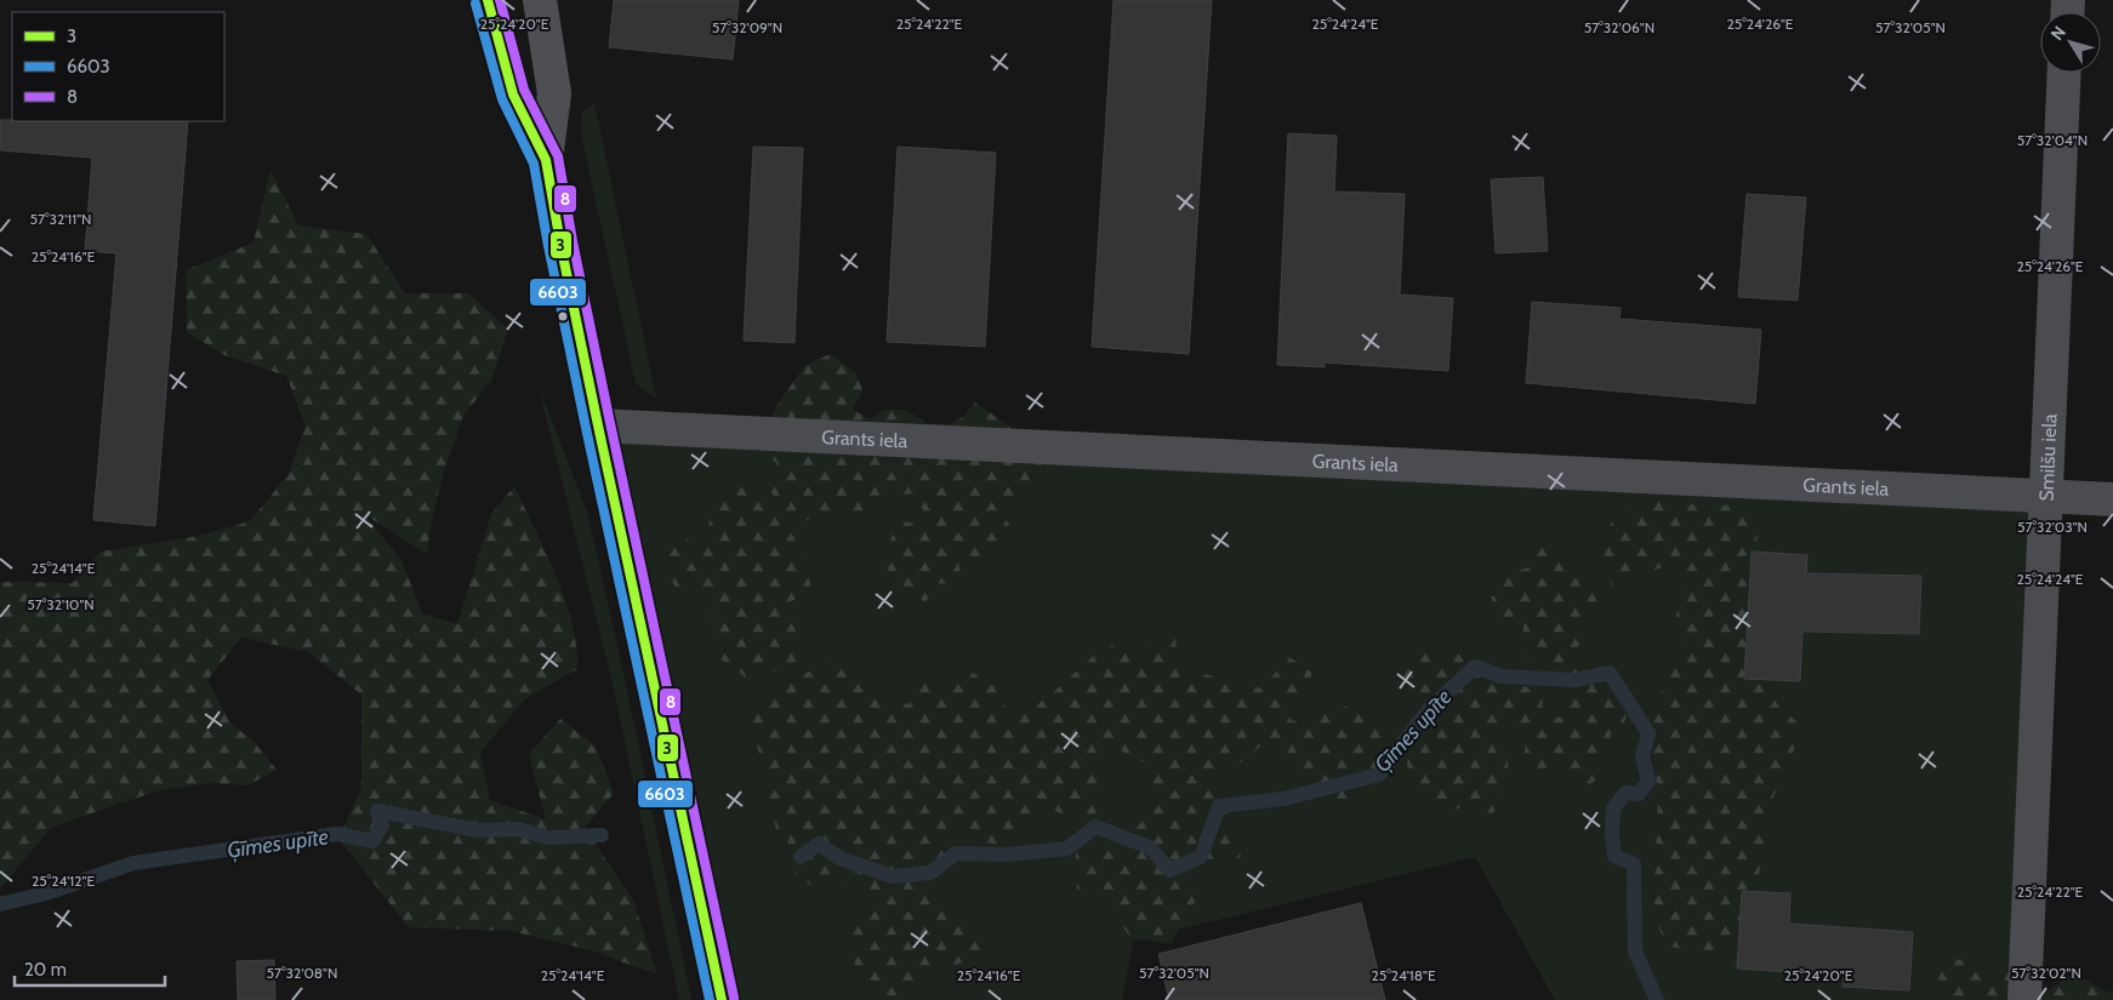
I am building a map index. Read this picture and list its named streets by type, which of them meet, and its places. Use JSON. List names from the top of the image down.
{
  "streets": {
    "street": ["Grants iela", "Smilšu iela"]
  },
  "crossings": [
    ["Grants iela", "Smilšu iela"]
  ],
  "water": ["Ģīmes upīte"],
  "lines": ["transit line 3", "transit line 8", "transit line 6603"],
  "legend": ["3", "6603", "8"],
  "scale_bar": "20 m",
  "north": "top left",
  "coordinates": [
    "25°24'20\"E",
    "25°24'22\"E",
    "25°24'24\"E",
    "25°24'26\"E",
    "57°32'09\"N",
    "57°32'06\"N",
    "57°32'05\"N",
    "57°32'04\"N",
    "57°32'11\"N",
    "25°24'16\"E",
    "57°32'03\"N",
    "25°24'14\"E",
    "57°32'10\"N",
    "25°24'12\"E",
    "57°32'08\"N",
    "57°32'02\"N",
    "25°24'18\"E"
  ]
}
